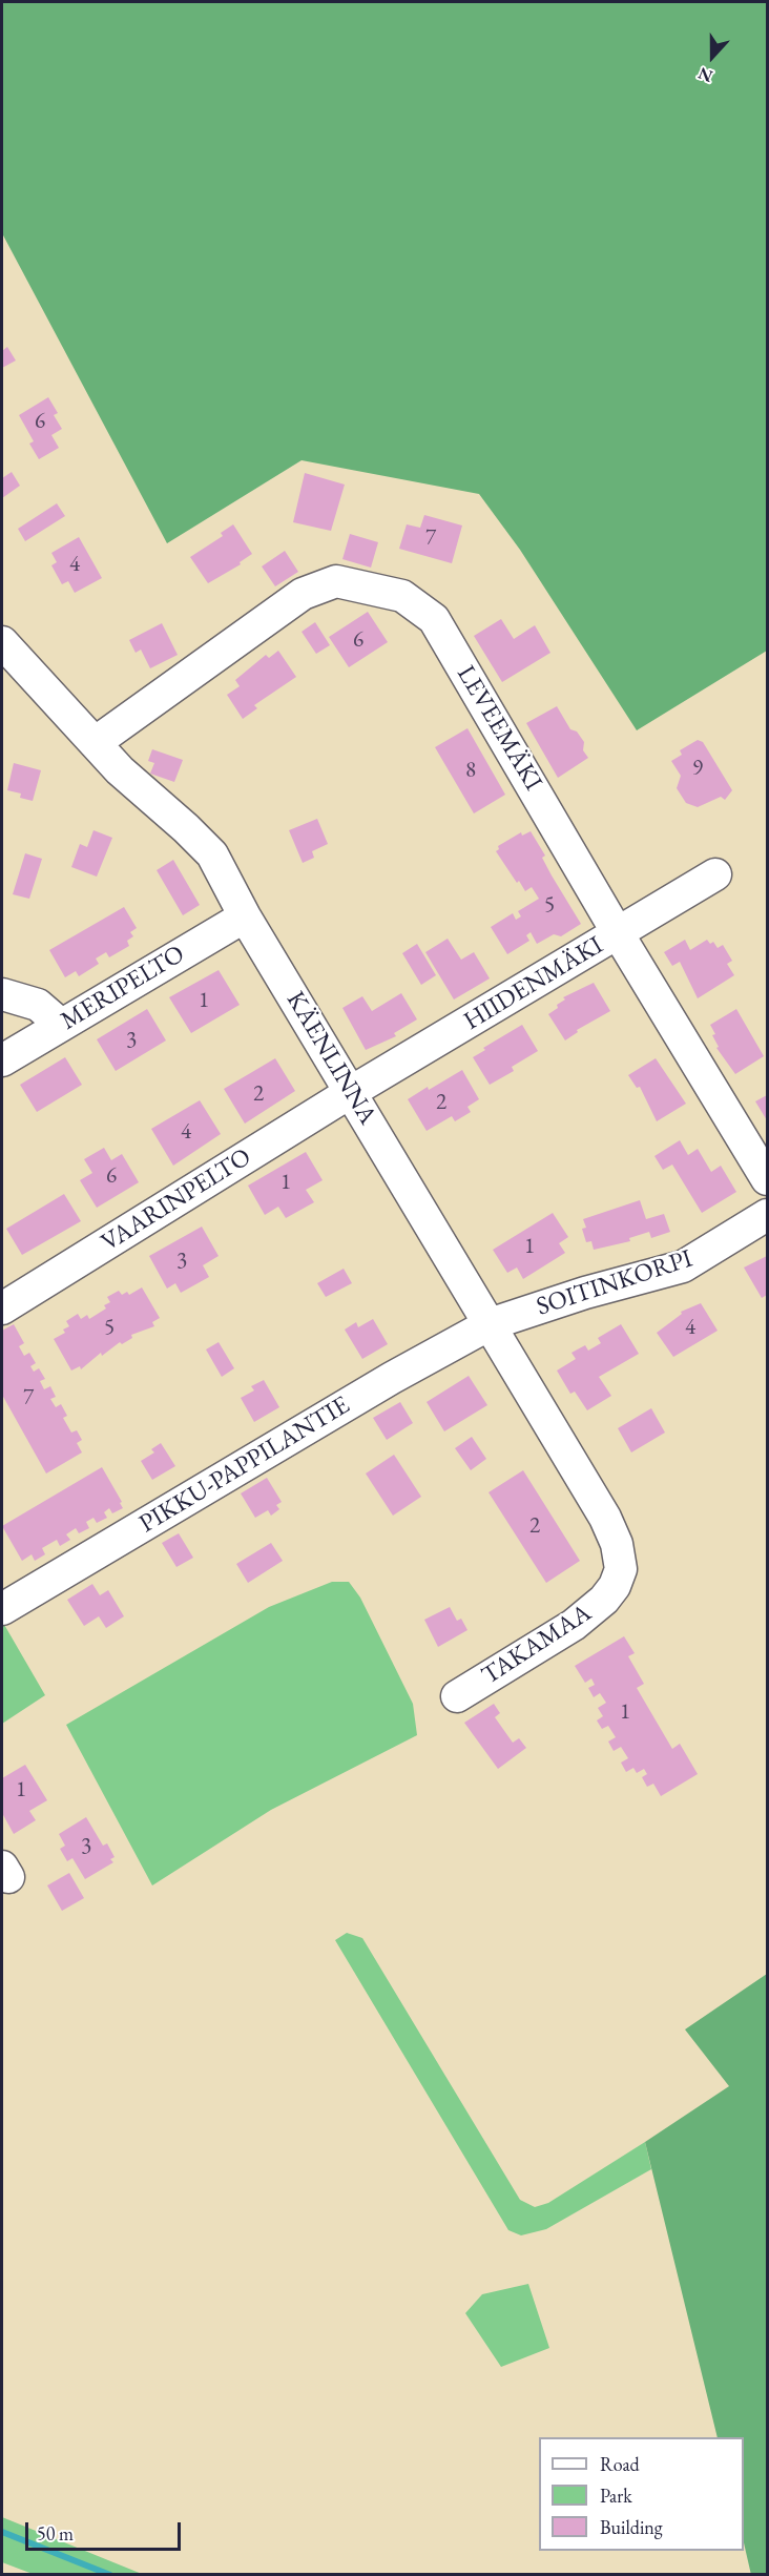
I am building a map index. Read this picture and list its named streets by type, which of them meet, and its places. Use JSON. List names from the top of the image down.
{
  "streets": {
    "street": [
      "LEVEEMÄKI",
      "HIIDENMÄKI",
      "MERIPELTO",
      "KÄENLINNA",
      "VAARINPELTO",
      "SOITINKORPI",
      "PIKKU-PAPPILANTIE",
      "TAKAMAA"
    ]
  },
  "crossings": [
    ["LEVEEMÄKI", "HIIDENMÄKI"],
    ["LEVEEMÄKI", "KÄENLINNA"],
    ["HIIDENMÄKI", "KÄENLINNA"],
    ["HIIDENMÄKI", "VAARINPELTO"],
    ["MERIPELTO", "KÄENLINNA"],
    ["KÄENLINNA", "VAARINPELTO"],
    ["KÄENLINNA", "SOITINKORPI"],
    ["KÄENLINNA", "PIKKU-PAPPILANTIE"],
    ["KÄENLINNA", "TAKAMAA"],
    ["SOITINKORPI", "PIKKU-PAPPILANTIE"]
  ],
  "house_numbers": [
    "6",
    "7",
    "4",
    "6",
    "9",
    "8",
    "5",
    "1",
    "3",
    "2",
    "2",
    "4",
    "6",
    "1",
    "1",
    "3",
    "5",
    "4",
    "7",
    "2",
    "1",
    "1",
    "3"
  ],
  "legend": ["Road", "Park", "Building"],
  "scale_bar": "50 m",
  "north": "bottom"
}
